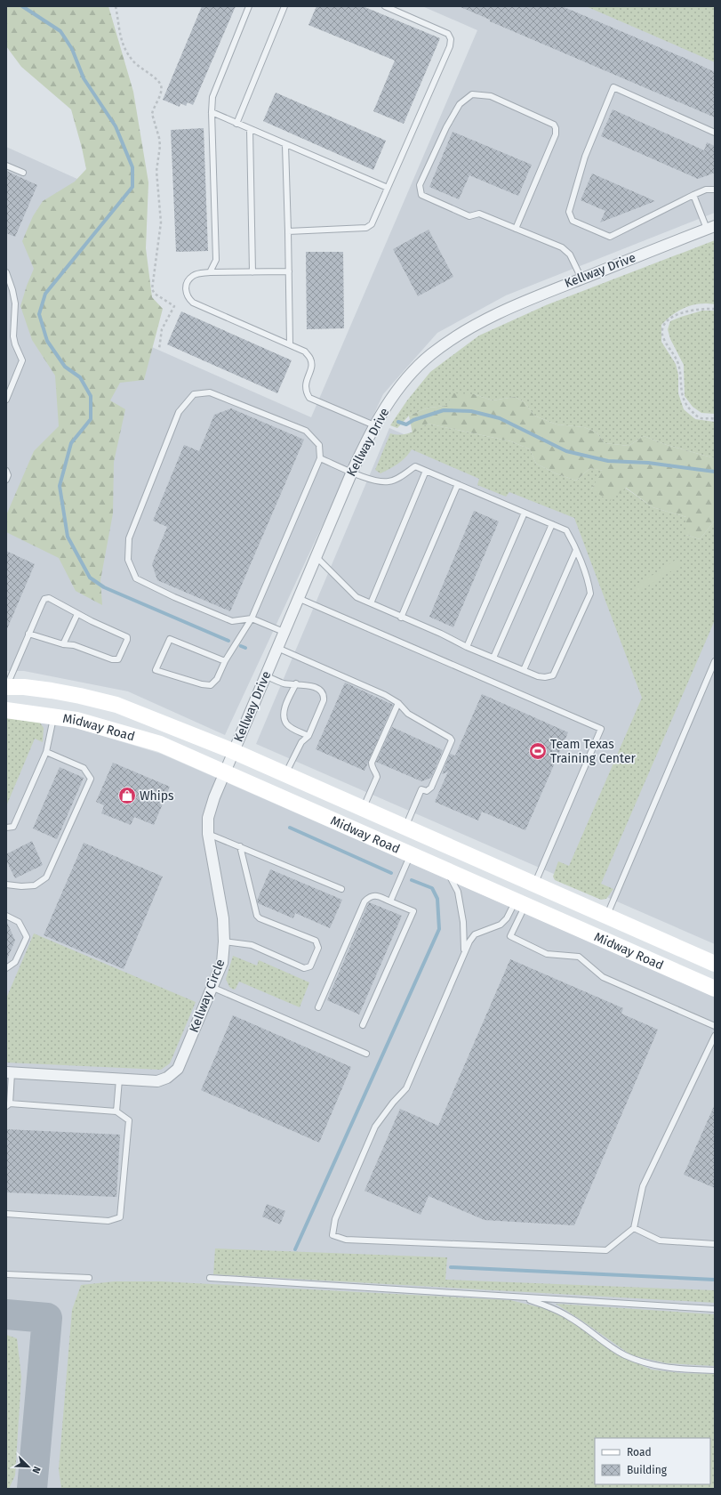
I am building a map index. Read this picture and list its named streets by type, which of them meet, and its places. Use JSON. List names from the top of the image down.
{
  "streets": {
    "main road": ["Midway Road"],
    "street": ["Kellway Drive", "Kellway Circle"]
  },
  "crossings": [
    ["Kellway Drive", "Midway Road"],
    ["Kellway Drive", "Kellway Circle"],
    ["Midway Road", "Kellway Circle"]
  ],
  "places": {
    "sports": ["Team Texas Training Center"],
    "shop": ["Whips"]
  },
  "legend": ["Road", "Building"],
  "north": "bottom right"
}
